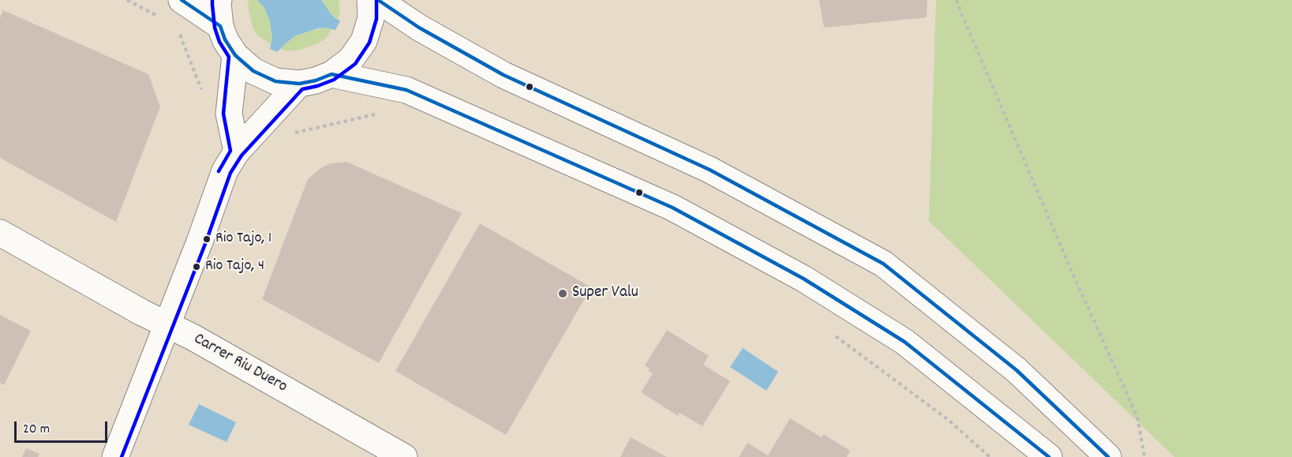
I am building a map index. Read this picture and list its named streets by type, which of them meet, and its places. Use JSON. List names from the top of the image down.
{
  "streets": {
    "main road": ["Carrer Riu Duero"]
  },
  "places": ["Rio Tajo, 1", "Rio Tajo, 4", "Super Valu"],
  "scale_bar": "20 m"
}
